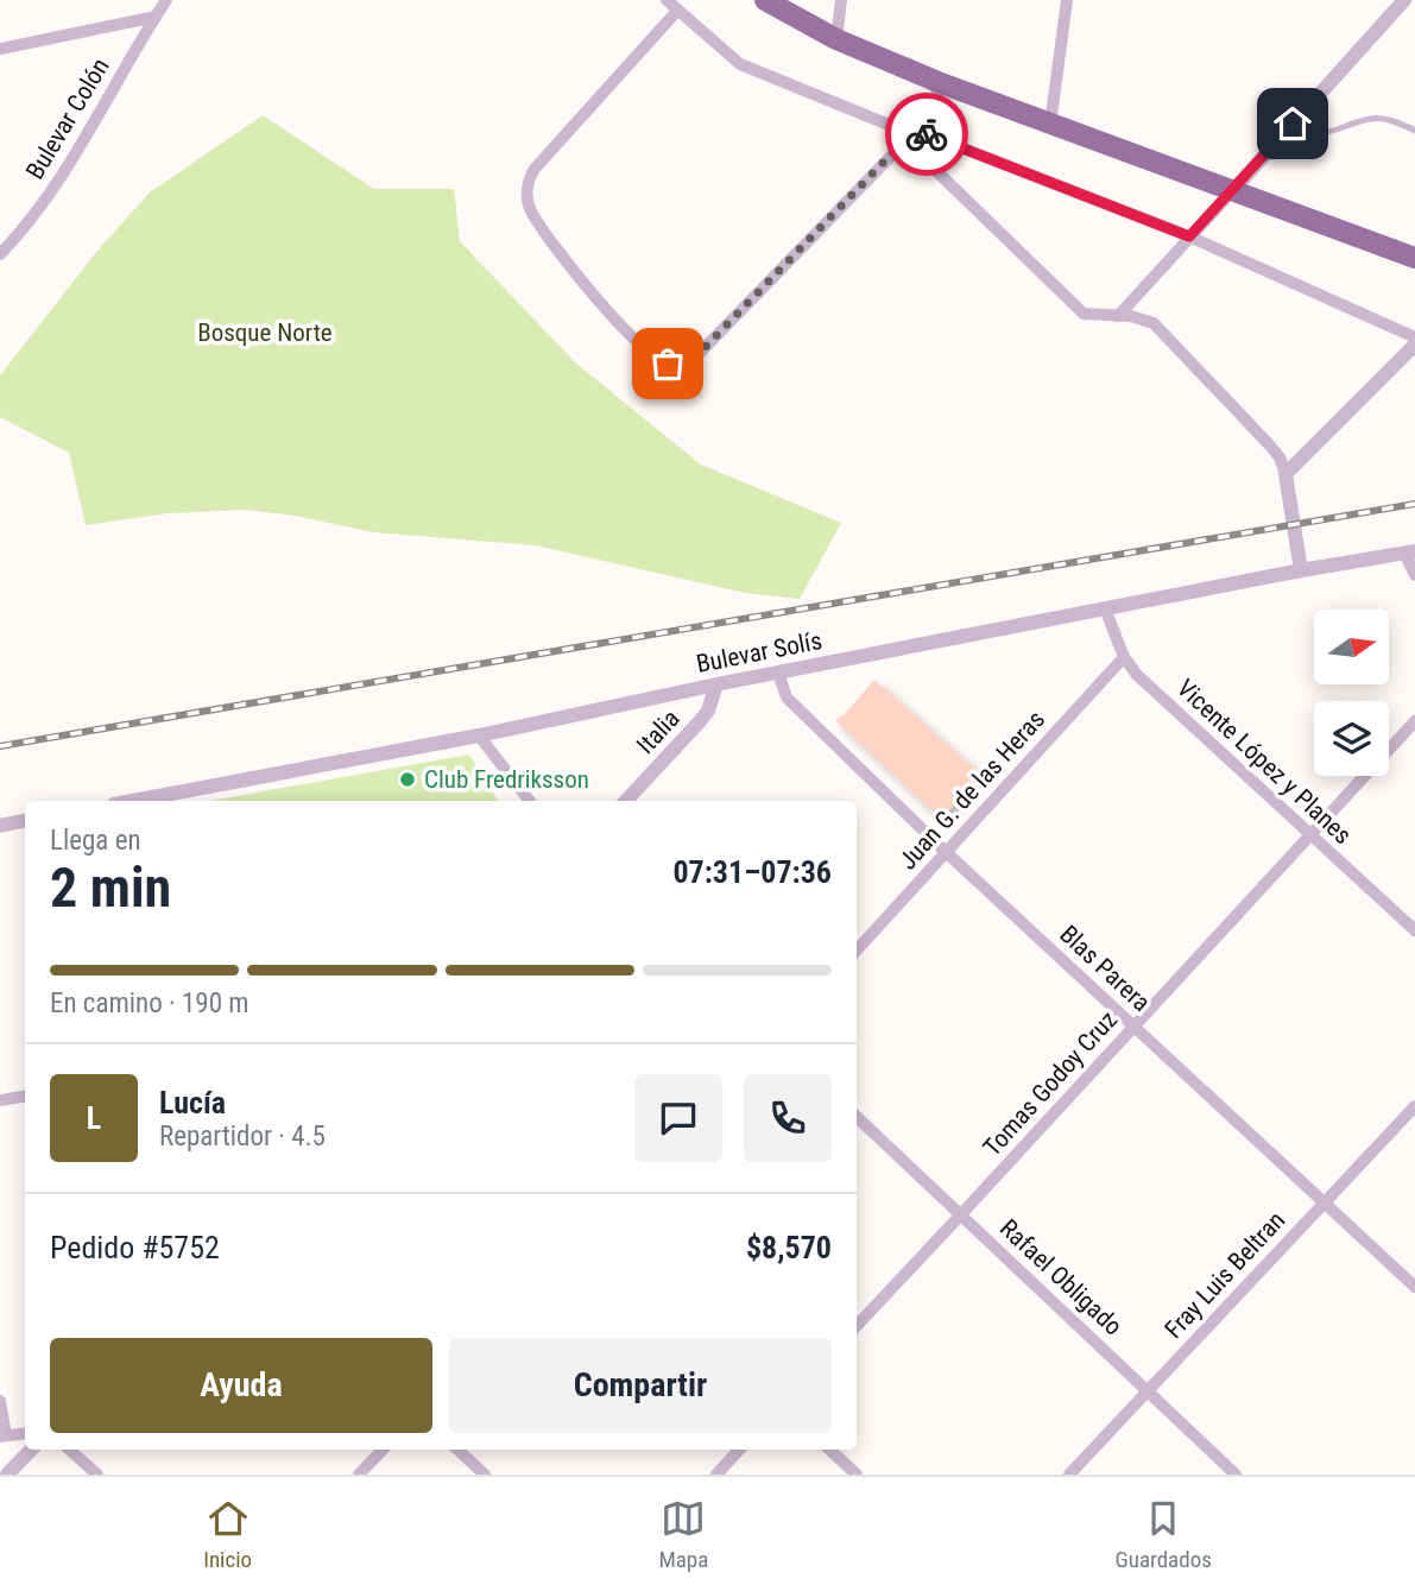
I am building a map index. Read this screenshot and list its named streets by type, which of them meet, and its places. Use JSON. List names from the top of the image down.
{
  "streets": {
    "street": [
      "Bulevar Colón",
      "Bulevar Solís",
      "Italia",
      "Vicente López y Planes",
      "Juan G. de las Heras",
      "Blas Parera",
      "Tomas Godoy Cruz",
      "Fray Luis Beltran",
      "Rafael Obligado"
    ]
  },
  "crossings": [
    ["Bulevar Solís", "Italia"],
    ["Bulevar Solís", "Vicente López y Planes"],
    ["Bulevar Solís", "Blas Parera"],
    ["Vicente López y Planes", "Juan G. de las Heras"],
    ["Vicente López y Planes", "Tomas Godoy Cruz"],
    ["Juan G. de las Heras", "Blas Parera"],
    ["Blas Parera", "Tomas Godoy Cruz"],
    ["Blas Parera", "Fray Luis Beltran"],
    ["Tomas Godoy Cruz", "Rafael Obligado"],
    ["Fray Luis Beltran", "Rafael Obligado"]
  ],
  "parks": ["Bosque Norte"],
  "places": ["Club Fredriksson"],
  "north": "right",
  "page": {
    "heading": ["2 min", "Llega en", "07:31–07:36"],
    "panel": [
      "Lucía",
      "Repartidor · 4.5",
      "Pedido #5752",
      "$8,570"
    ],
    "bar": "En camino · 190 m",
    "round": "L",
    "buttons": ["Ayuda", "Compartir"],
    "tabs": ["Inicio", "Mapa", "Guardados"]
  }
}
